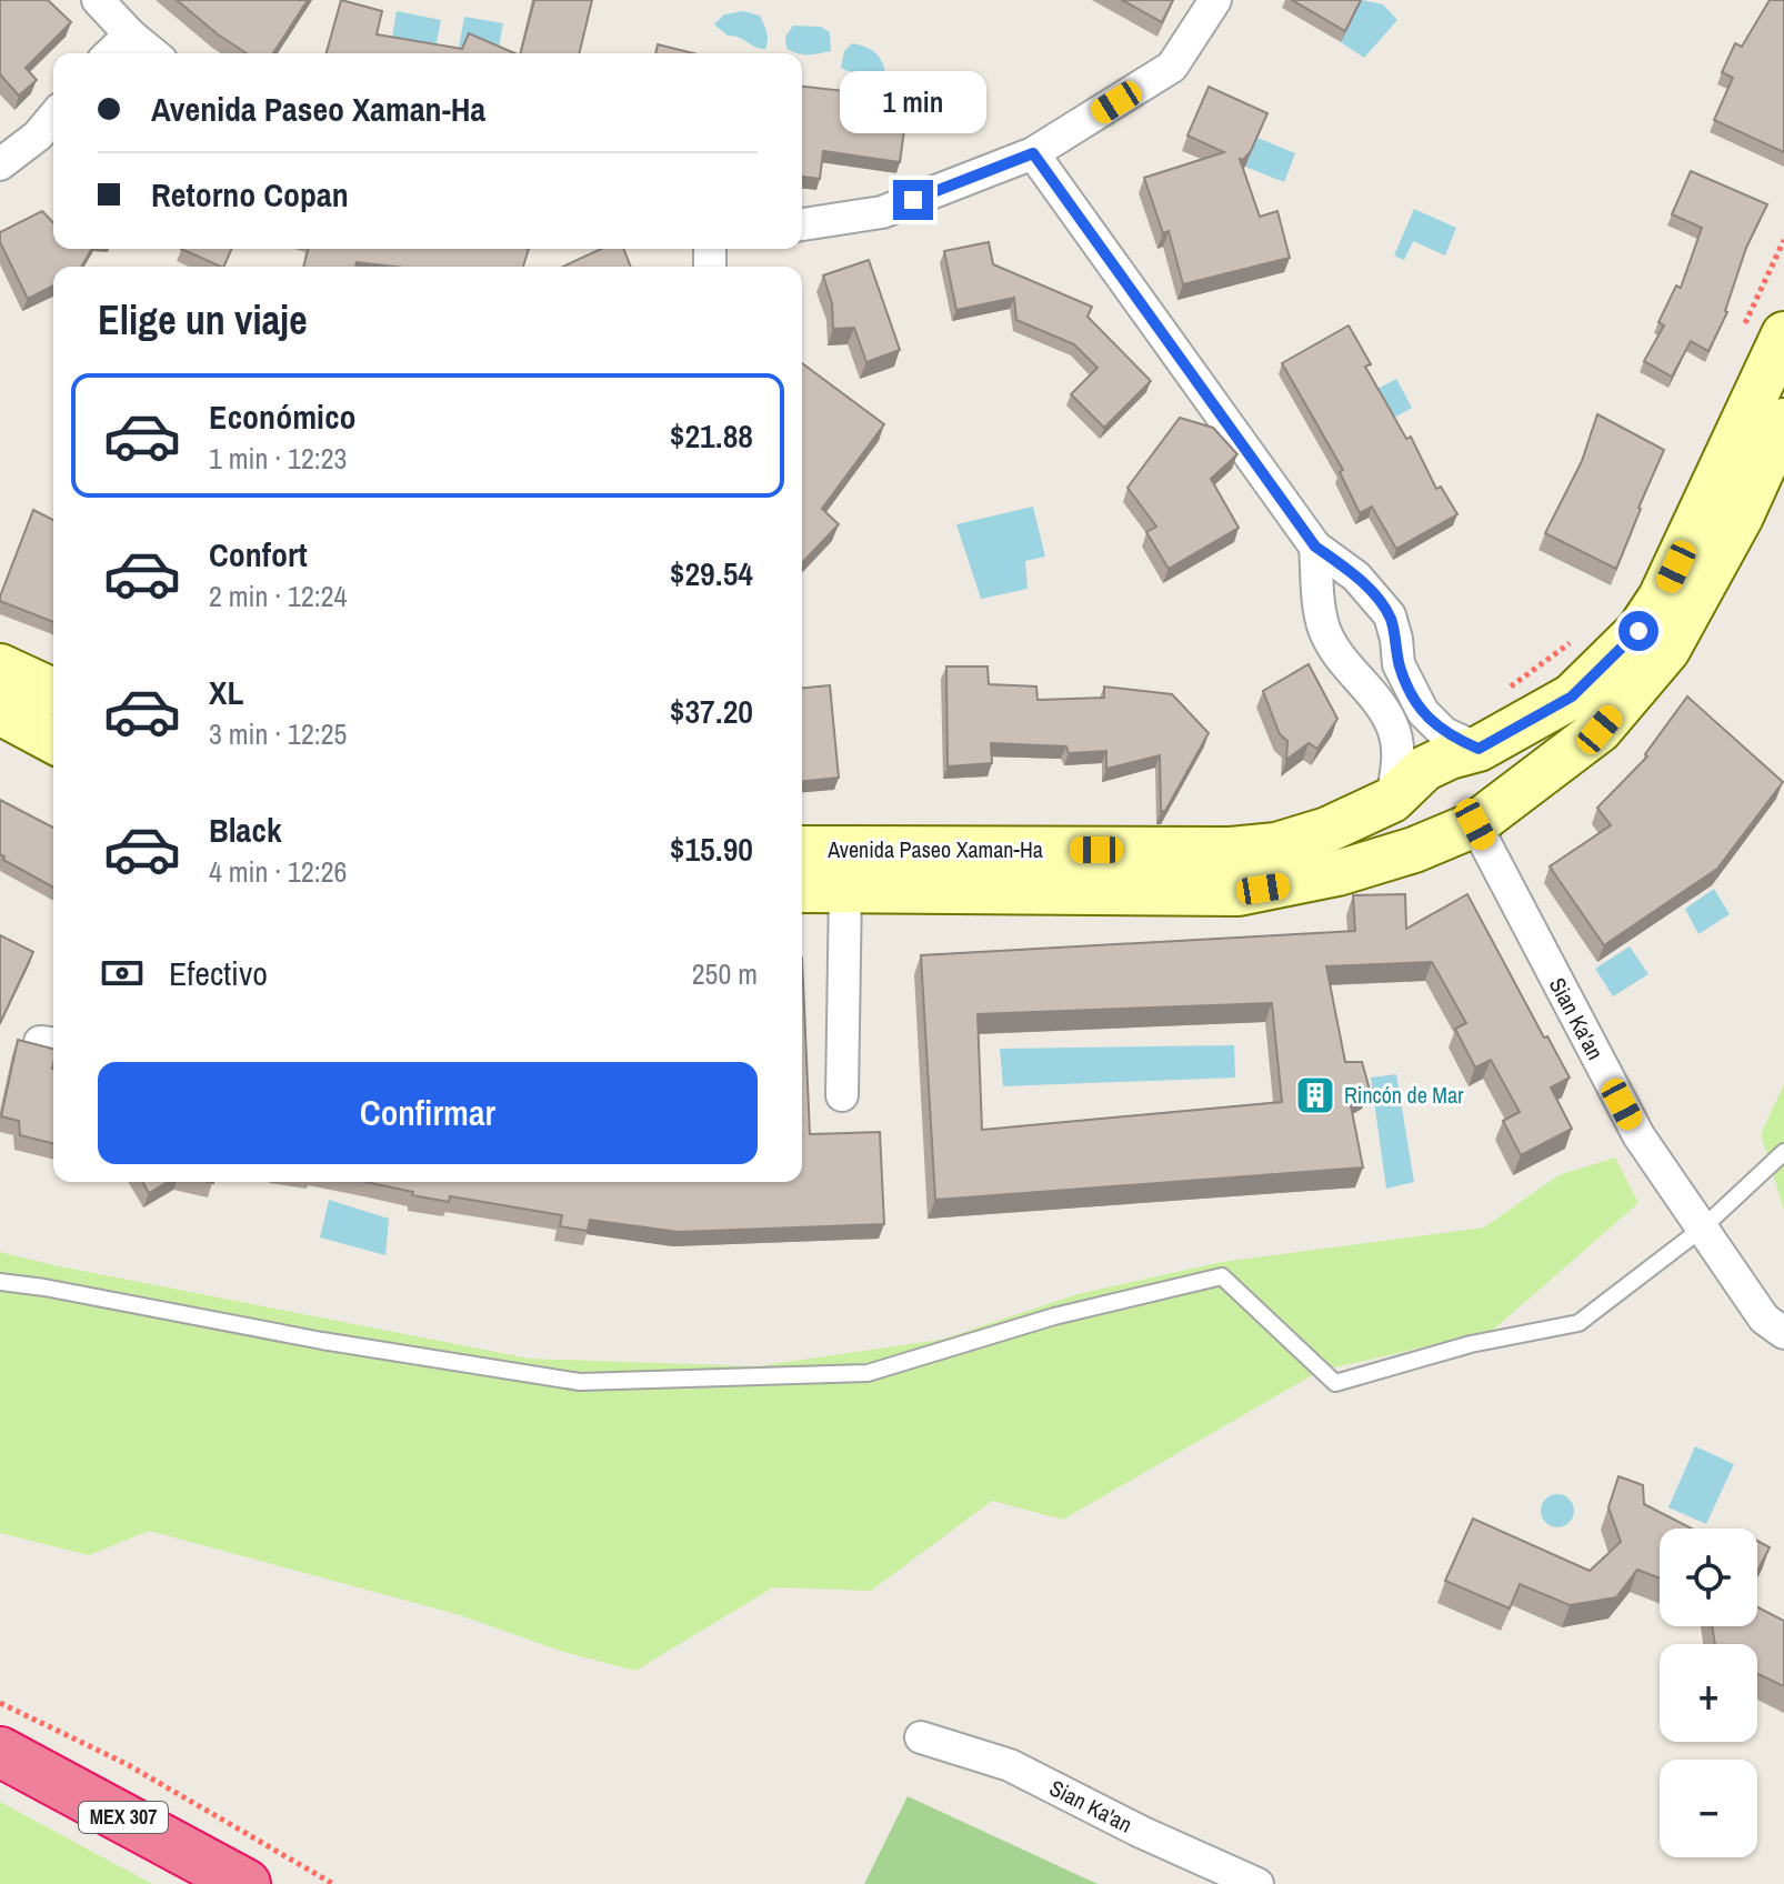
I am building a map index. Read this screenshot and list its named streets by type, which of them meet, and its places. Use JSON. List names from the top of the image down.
{
  "streets": {
    "highway": ["MEX 307"],
    "main road": ["Avenida Paseo Xaman-Ha"],
    "street": ["Sian Ka'an"]
  },
  "crossings": [
    ["Avenida Paseo Xaman-Ha", "Sian Ka'an"]
  ],
  "places": {
    "building": ["Rincón de Mar"]
  },
  "page": {
    "banner": ["Avenida Paseo Xaman-Ha", "Retorno Copan"],
    "bubble": "1 min",
    "heading": "Elige un viaje",
    "list": [
      {
        "name": "Económico",
        "note": "1 min · 12:23",
        "value": "$21.88"
      },
      {
        "name": "Confort",
        "note": "2 min · 12:24",
        "value": "$29.54"
      },
      {
        "name": "XL",
        "note": "3 min · 12:25",
        "value": "$37.20"
      },
      {
        "name": "Black",
        "note": "4 min · 12:26",
        "value": "$15.90"
      }
    ],
    "pay": ["Efectivo", "250 m"],
    "buttons": "Confirmar",
    "map_buttons": ["+", "−"]
  }
}
